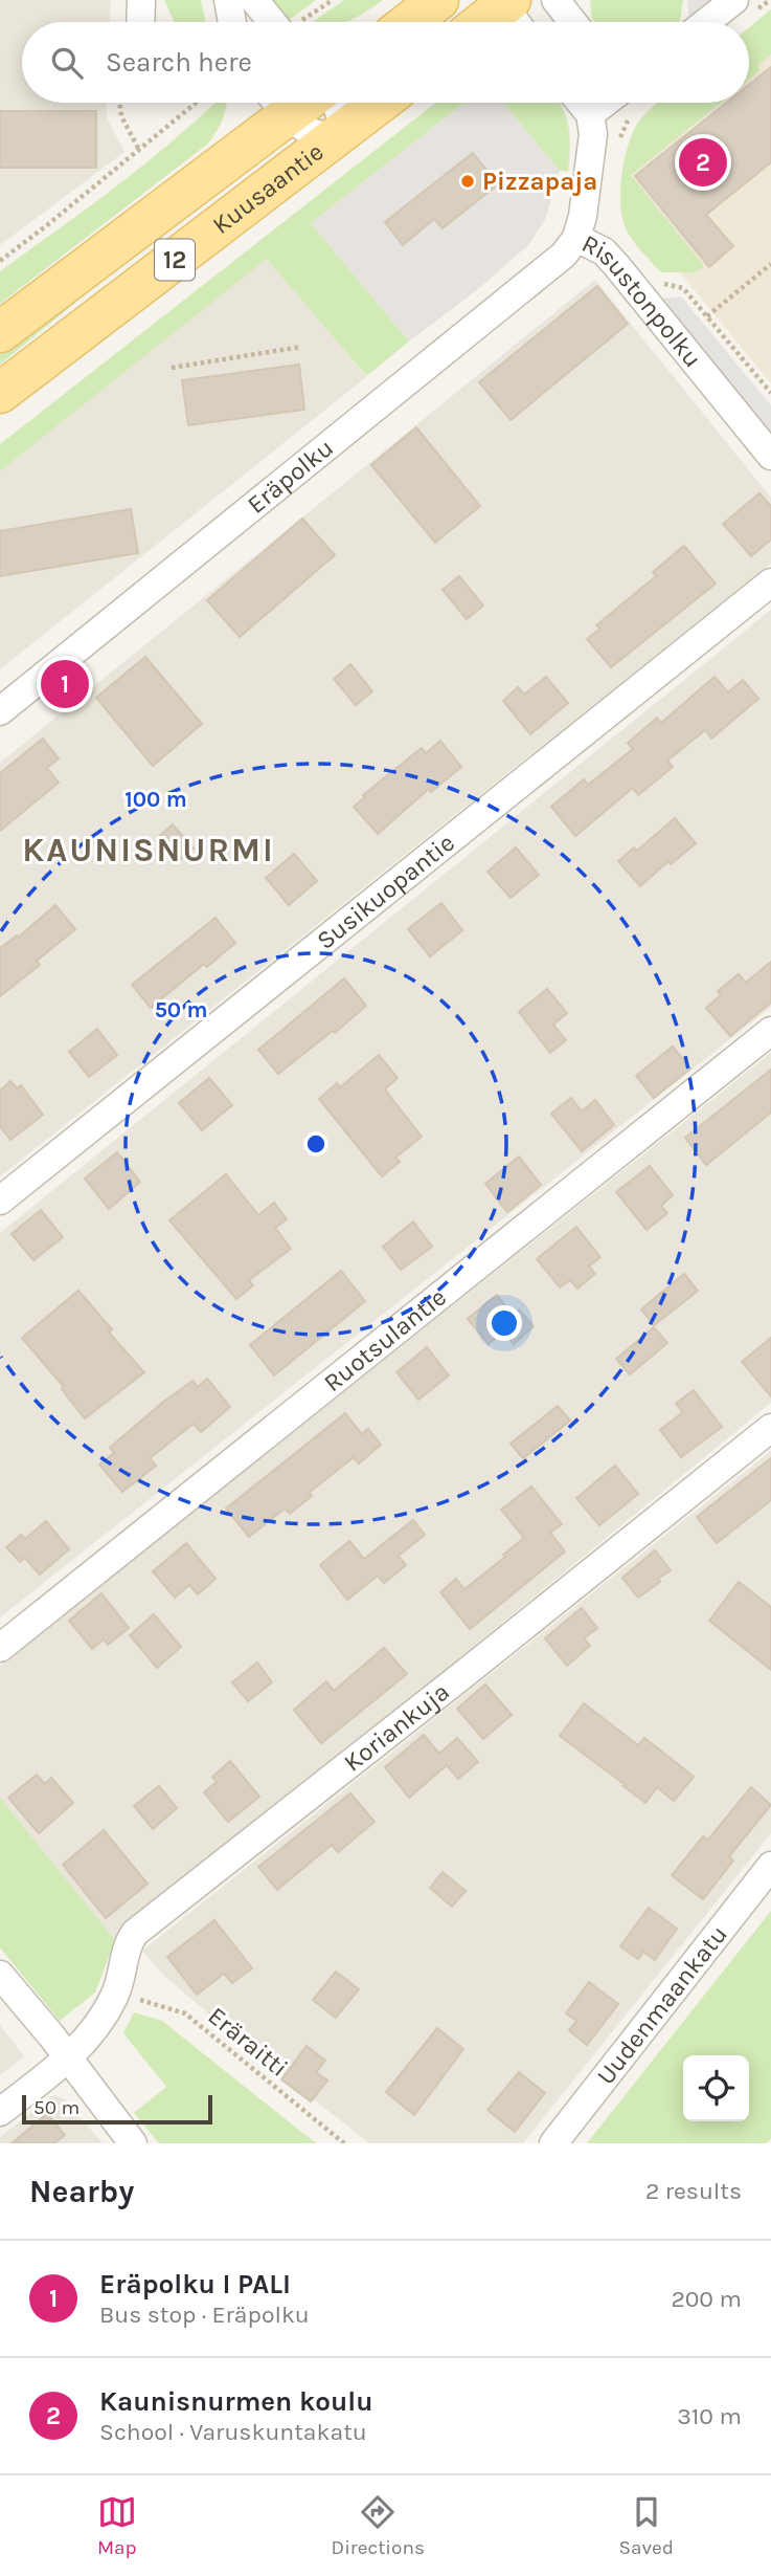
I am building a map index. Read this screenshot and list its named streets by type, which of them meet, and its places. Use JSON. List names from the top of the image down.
{
  "streets": {
    "main road": ["Kuusaantie", "12"],
    "street": [
      "Risustonpolku",
      "Eräpolku",
      "Susikuopantie",
      "Ruotsulantie",
      "Koriankuja",
      "Uudenmaankatu"
    ],
    "path": ["Eräraitti"]
  },
  "crossings": [
    ["Risustonpolku", "Eräpolku"],
    ["Koriankuja", "Eräraitti"]
  ],
  "districts": ["KAUNISNURMI"],
  "places": ["Pizzapaja"],
  "scale_bar": "50 m",
  "page": {
    "search": "Search here",
    "pins": ["2", "1"],
    "scale": "50 m",
    "heading": ["Nearby", "2 results"],
    "list": [
      {
        "mark": "1",
        "name": "Eräpolku I PALI",
        "note": "Bus stop · Eräpolku",
        "value": "200 m"
      },
      {
        "mark": "2",
        "name": "Kaunisnurmen koulu",
        "note": "School · Varuskuntakatu",
        "value": "310 m"
      }
    ],
    "nav": ["Map", "Directions", "Saved"]
  },
  "rings": ["100 m", "50 m"]
}
